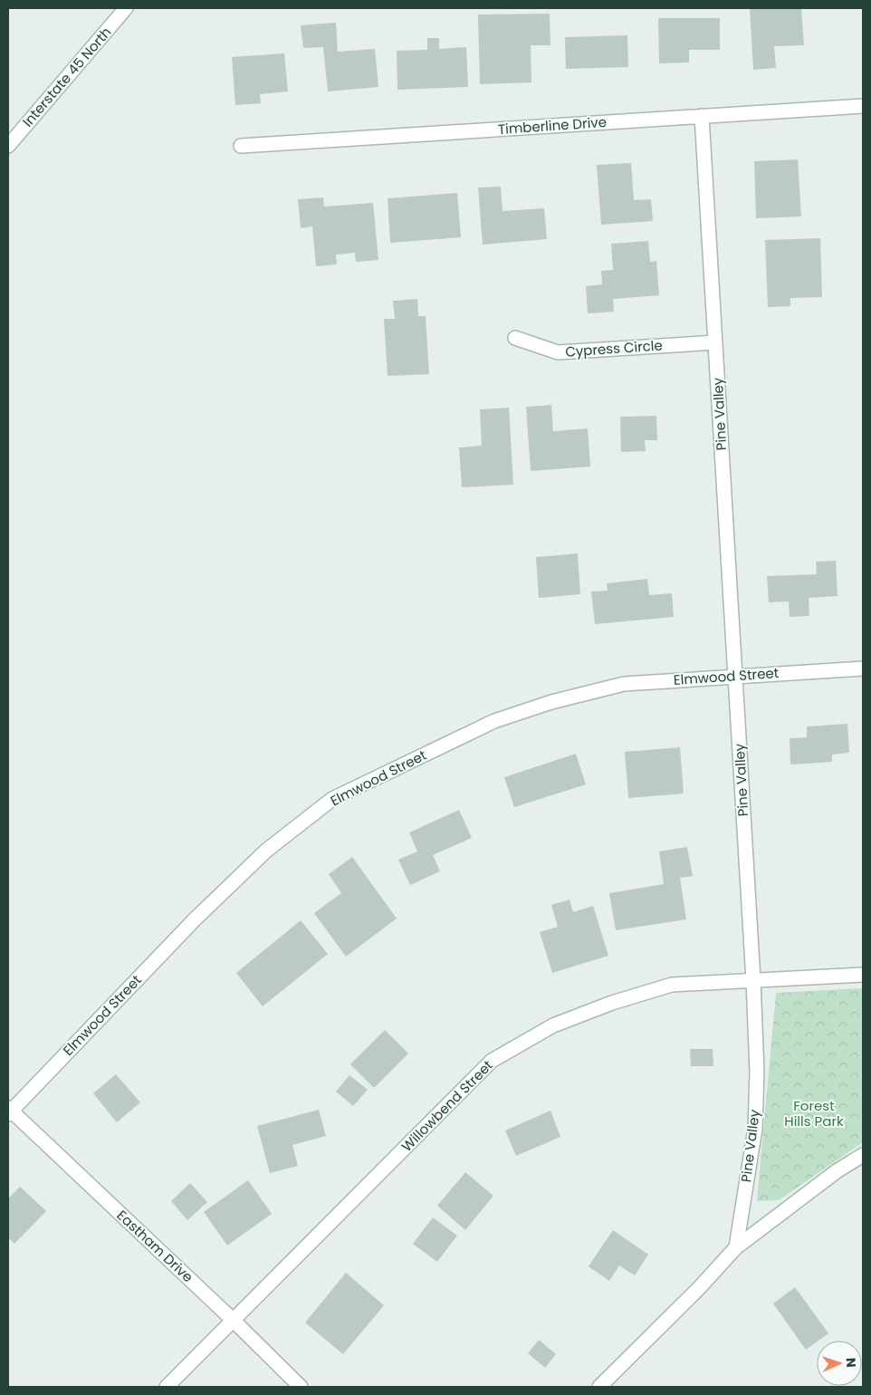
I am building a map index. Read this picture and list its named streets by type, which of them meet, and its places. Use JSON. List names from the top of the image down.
{
  "streets": {
    "street": [
      "Interstate 45 North",
      "Timberline Drive",
      "Cypress Circle",
      "Pine Valley",
      "Elmwood Street",
      "Willowbend Street",
      "Eastham Drive"
    ]
  },
  "crossings": [
    ["Timberline Drive", "Pine Valley"],
    ["Cypress Circle", "Pine Valley"],
    ["Pine Valley", "Elmwood Street"],
    ["Pine Valley", "Willowbend Street"],
    ["Elmwood Street", "Eastham Drive"],
    ["Willowbend Street", "Eastham Drive"]
  ],
  "parks": ["Forest Hills Park"],
  "north": "right"
}
